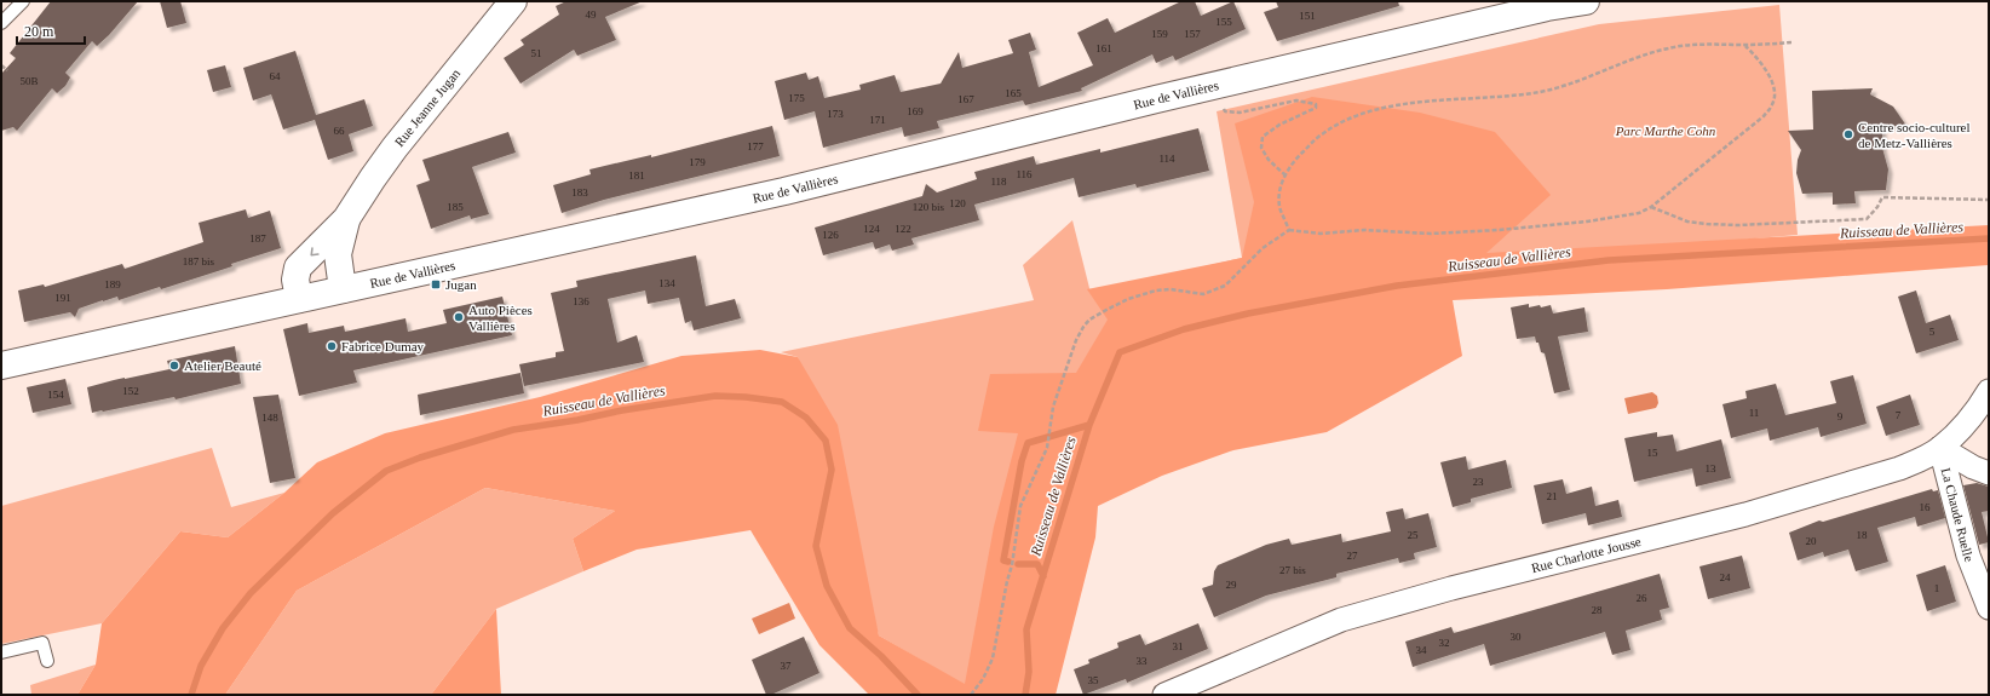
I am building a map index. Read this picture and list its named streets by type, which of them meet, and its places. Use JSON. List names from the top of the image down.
{
  "streets": {
    "main road": ["Rue de Vallières", "Rue Jeanne Jugan"],
    "street": ["La Chaude Ruelle", "Rue Charlotte Jousse"]
  },
  "crossings": [
    ["Rue de Vallières", "Rue Jeanne Jugan"],
    ["La Chaude Ruelle", "Rue Charlotte Jousse"]
  ],
  "water": ["Ruisseau de Vallières"],
  "parks": ["Parc Marthe Cohn"],
  "places": {
    "other": [
      "Centre socio-culturel de Metz-Vallières",
      "Auto Pièces Vallières",
      "Fabrice Dumay",
      "Atelier Beauté"
    ],
    "transit": ["Jugan"]
  },
  "house_numbers": [
    "49",
    "151",
    "155",
    "159",
    "157",
    "161",
    "51",
    "64",
    "50B",
    "165",
    "175",
    "167",
    "169",
    "173",
    "171",
    "66",
    "177",
    "114",
    "179",
    "116",
    "181",
    "118",
    "183",
    "120",
    "185",
    "120 bis",
    "124",
    "122",
    "126",
    "187",
    "187 bis",
    "134",
    "189",
    "191",
    "136",
    "5",
    "152",
    "154",
    "11",
    "7",
    "9",
    "148",
    "15",
    "13",
    "23",
    "21",
    "16",
    "25",
    "18",
    "20",
    "27",
    "27 bis",
    "24",
    "29",
    "1",
    "26",
    "28",
    "30",
    "32",
    "31",
    "34",
    "33",
    "37",
    "35"
  ],
  "scale_bar": "20 m"
}
